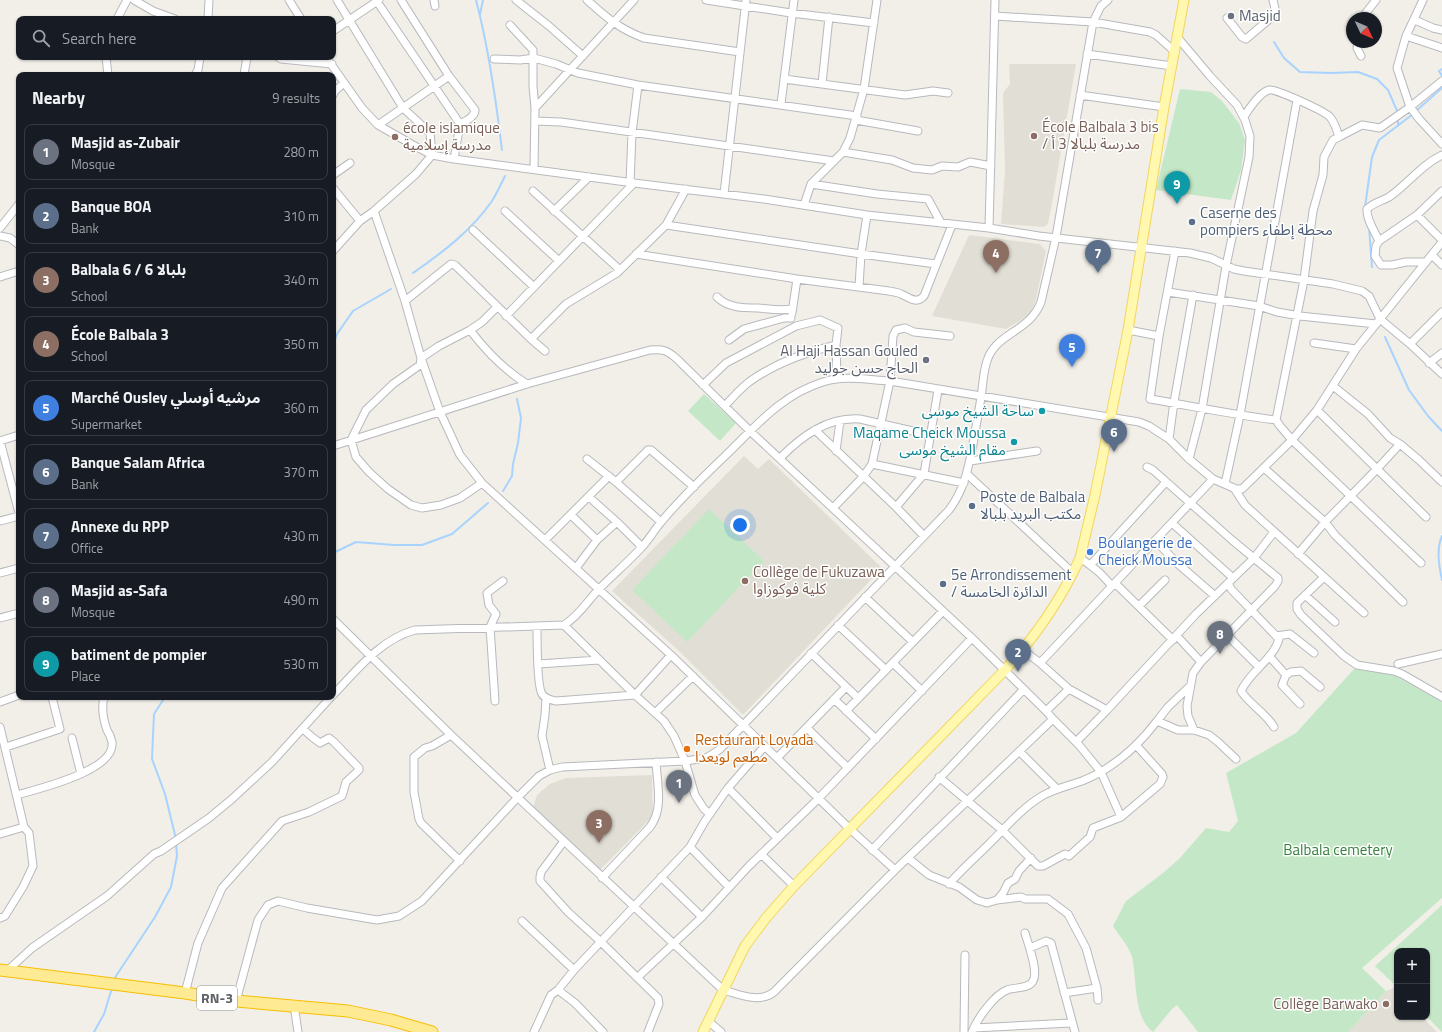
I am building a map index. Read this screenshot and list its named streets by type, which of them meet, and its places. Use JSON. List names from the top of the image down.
{
  "streets": {
    "highway": ["RN-3"]
  },
  "parks": ["Balbala cemetery"],
  "places": [
    "Masjid",
    "École Balbala 3 bis / مدرسة بلبالا 3 أ",
    "école islamique مدرسة إسلامية",
    "Caserne des pompiers محطة إطفاء",
    "Al Haji Hassan Gouled الحاج حسن جوليد",
    "ساحة الشيخ موسى",
    "Maqame Cheick Moussa مقام الشيخ موسى",
    "Poste de Balbala مكتب البريد بلبالا",
    "Boulangerie de Cheick Moussa",
    "Collège de Fukuzawa كلية فوكوزاوا",
    "5e Arrondissement / الدائرة الخامسة",
    "Restaurant Loyada مطعم لويعدا",
    "Collège Barwako"
  ],
  "north": "bottom right",
  "page": {
    "search": "Search here",
    "heading": ["Nearby", "9 results"],
    "list": [
      {
        "mark": "1",
        "name": "Masjid as-Zubair",
        "note": "Mosque",
        "value": "280 m"
      },
      {
        "mark": "2",
        "name": "Banque BOA",
        "note": "Bank",
        "value": "310 m"
      },
      {
        "mark": "3",
        "name": "Balbala 6 / بلبالا 6",
        "note": "School",
        "value": "340 m"
      },
      {
        "mark": "4",
        "name": "École Balbala 3",
        "note": "School",
        "value": "350 m"
      },
      {
        "mark": "5",
        "name": "Marché Ousley مرشيه أوسلي",
        "note": "Supermarket",
        "value": "360 m"
      },
      {
        "mark": "6",
        "name": "Banque Salam Africa",
        "note": "Bank",
        "value": "370 m"
      },
      {
        "mark": "7",
        "name": "Annexe du RPP",
        "note": "Office",
        "value": "430 m"
      },
      {
        "mark": "8",
        "name": "Masjid as-Safa",
        "note": "Mosque",
        "value": "490 m"
      },
      {
        "mark": "9",
        "name": "batiment de pompier",
        "note": "Place",
        "value": "530 m"
      }
    ],
    "pins": [
      "9",
      "4",
      "7",
      "5",
      "6",
      "8",
      "2",
      "1",
      "3"
    ],
    "map_buttons": ["+", "−"]
  }
}
